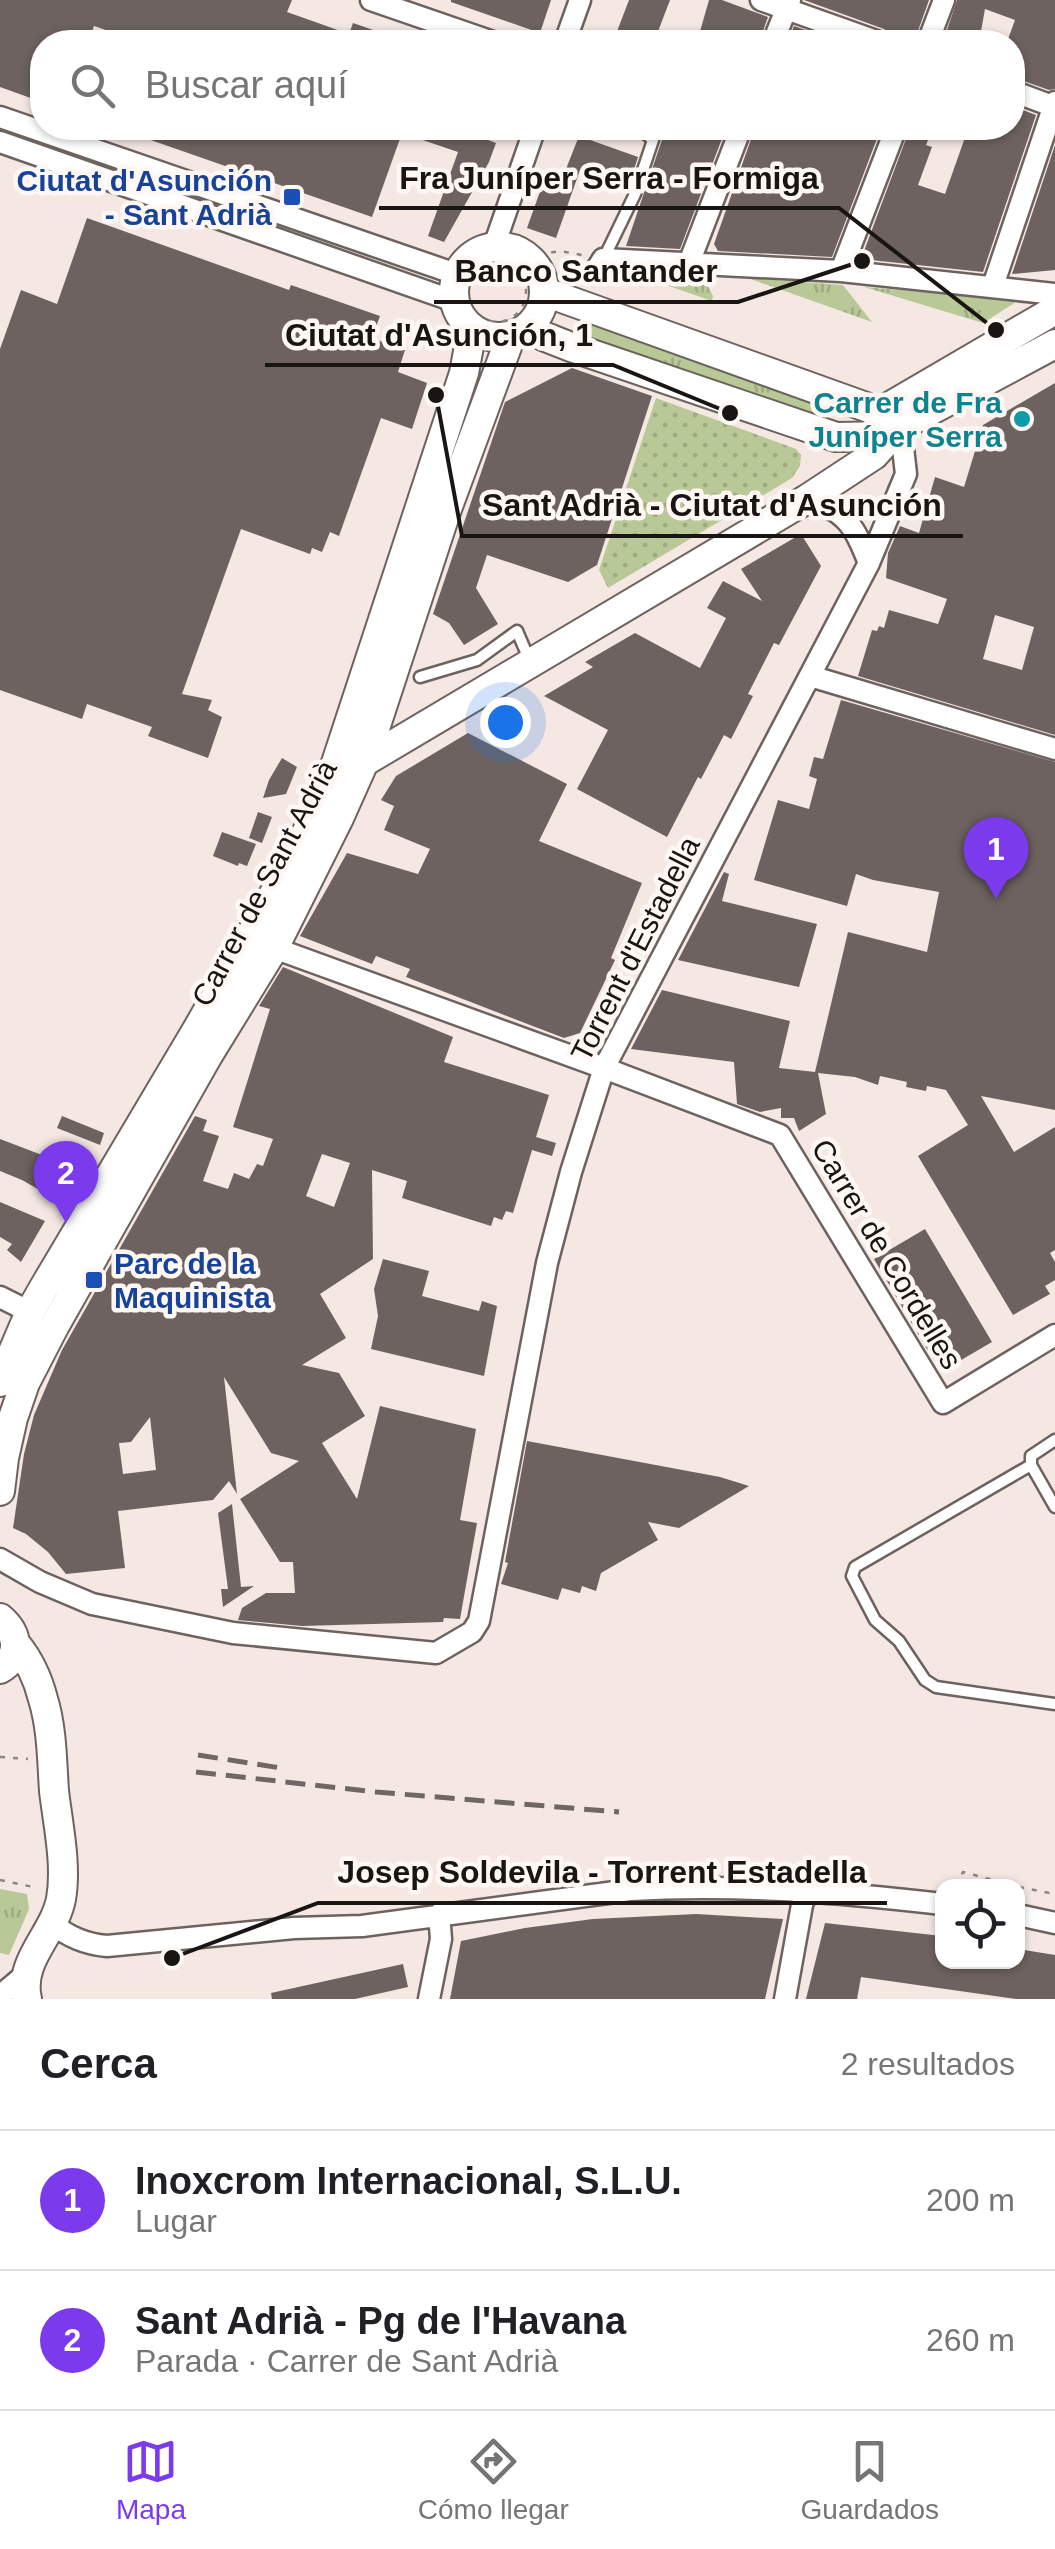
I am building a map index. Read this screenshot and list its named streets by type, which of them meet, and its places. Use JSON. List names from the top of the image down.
{
  "streets": {
    "street": ["Carrer de Sant Adrià", "Torrent d'Estadella", "Carrer de Cordelles"]
  },
  "crossings": [
    ["Carrer de Sant Adrià", "Carrer de Cordelles"],
    ["Torrent d'Estadella", "Carrer de Cordelles"]
  ],
  "places": {
    "transit": ["Ciutat d'Asunción - Sant Adrià", "Parc de la Maquinista"],
    "other": [
      "Banco Santander",
      "Fra Juníper Serra - Formiga",
      "Sant Adrià - Ciutat d'Asunción",
      "Ciutat d'Asunción, 1",
      "Carrer de Fra Juníper Serra",
      "Josep Soldevila - Torrent Estadella"
    ]
  },
  "page": {
    "search": "Buscar aquí",
    "pins": ["1", "2"],
    "heading": ["Cerca", "2 resultados"],
    "list": [
      {
        "mark": "1",
        "name": "Inoxcrom Internacional, S.L.U.",
        "note": "Lugar",
        "value": "200 m"
      },
      {
        "mark": "2",
        "name": "Sant Adrià - Pg de l'Havana",
        "note": "Parada · Carrer de Sant Adrià",
        "value": "260 m"
      }
    ],
    "nav": ["Mapa", "Cómo llegar", "Guardados"]
  }
}
